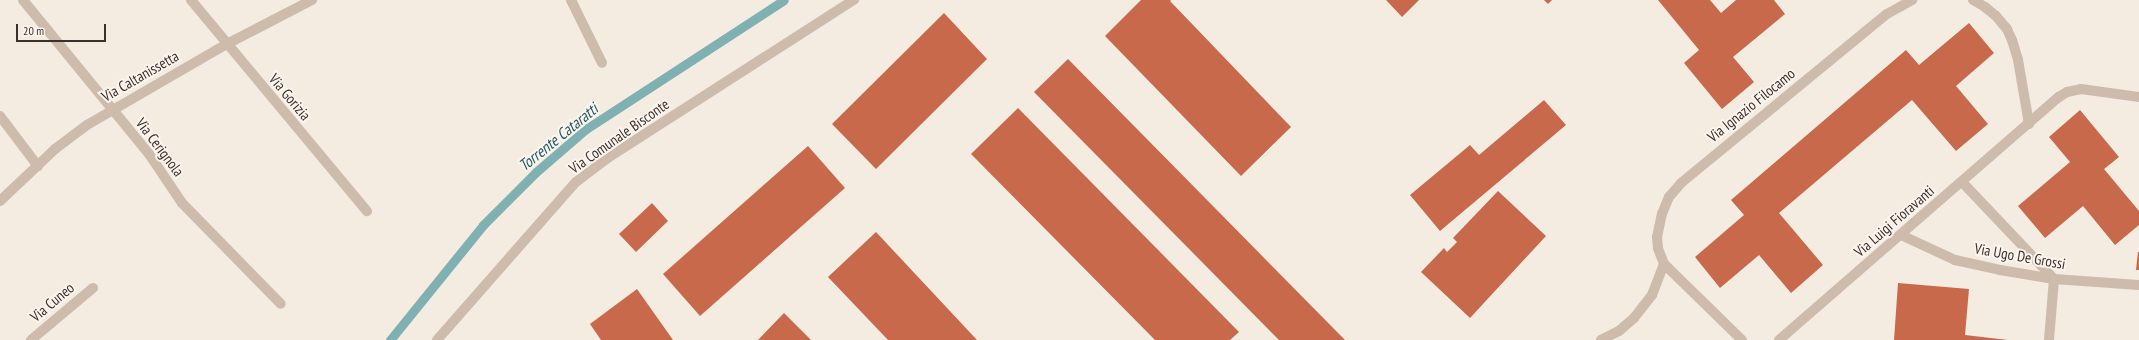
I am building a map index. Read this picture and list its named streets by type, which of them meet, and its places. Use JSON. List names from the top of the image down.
{
  "streets": {
    "street": [
      "Via Caltanissetta",
      "Via Gorizia",
      "Via Ignazio Filocamo",
      "Via Comunale Bisconte",
      "Via Cerignola",
      "Via Luigi Fioravanti",
      "Via Ugo De Grossi",
      "Via Cuneo"
    ]
  },
  "crossings": [
    ["Via Caltanissetta", "Via Gorizia"],
    ["Via Caltanissetta", "Via Cerignola"],
    ["Via Luigi Fioravanti", "Via Ugo De Grossi"]
  ],
  "water": ["Torrente Cataratti"],
  "scale_bar": "20 m"
}
